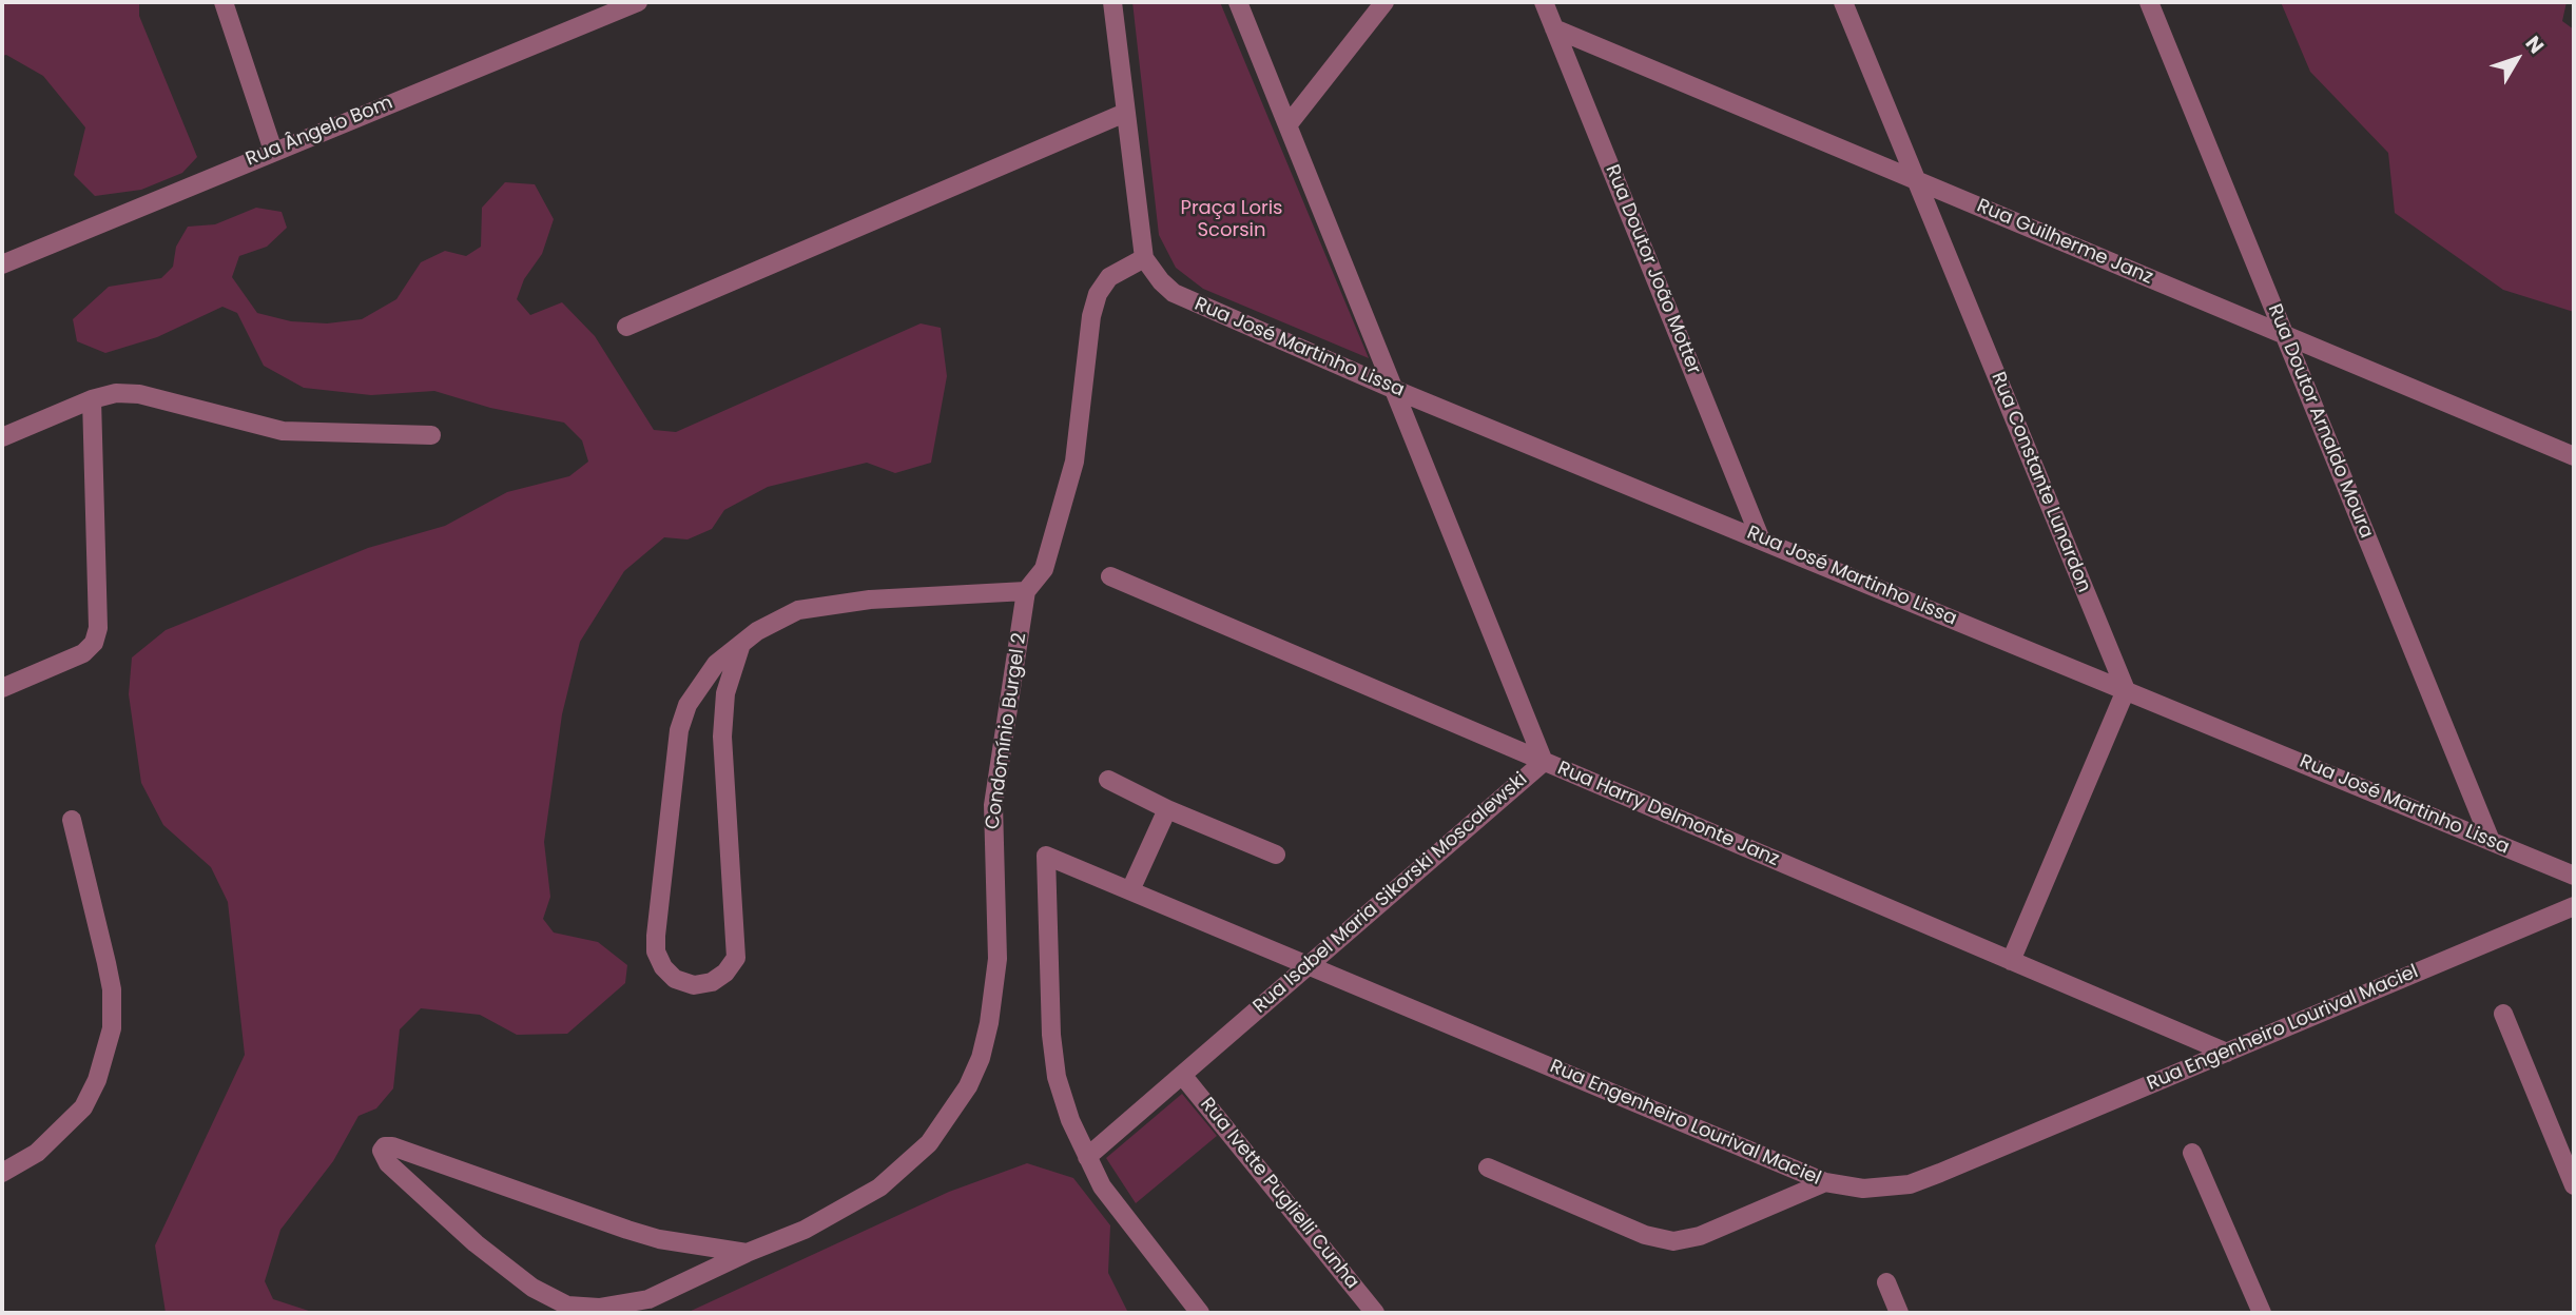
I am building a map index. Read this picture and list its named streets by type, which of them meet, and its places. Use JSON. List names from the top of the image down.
{
  "streets": {
    "street": [
      "Rua Ângelo Bom",
      "Rua Guilherme Janz",
      "Rua Doutor João Motter",
      "Rua José Martinho Lissa",
      "Rua Doutor Arnaldo Moura",
      "Rua Constante Lunardon",
      "Condomínio Burgel 2",
      "Rua Harry Delmonte Janz",
      "Rua Isabel Maria Sikorski Moscalewski",
      "Rua Engenheiro Lourival Maciel",
      "Rua Ivette Puglielli Cunha"
    ]
  },
  "crossings": [
    ["Rua Guilherme Janz", "Rua Doutor João Motter"],
    ["Rua Guilherme Janz", "Rua Doutor Arnaldo Moura"],
    ["Rua Guilherme Janz", "Rua Constante Lunardon"],
    ["Rua Doutor João Motter", "Rua José Martinho Lissa"],
    ["Rua José Martinho Lissa", "Rua Doutor Arnaldo Moura"],
    ["Rua José Martinho Lissa", "Rua Constante Lunardon"],
    ["Rua José Martinho Lissa", "Condomínio Burgel 2"],
    ["Rua José Martinho Lissa", "Rua Isabel Maria Sikorski Moscalewski"],
    ["Rua Harry Delmonte Janz", "Rua Isabel Maria Sikorski Moscalewski"],
    ["Rua Harry Delmonte Janz", "Rua Engenheiro Lourival Maciel"],
    ["Rua Isabel Maria Sikorski Moscalewski", "Rua Engenheiro Lourival Maciel"],
    ["Rua Isabel Maria Sikorski Moscalewski", "Rua Ivette Puglielli Cunha"]
  ],
  "parks": ["Praça Loris Scorsin"],
  "north": "top right"
}
